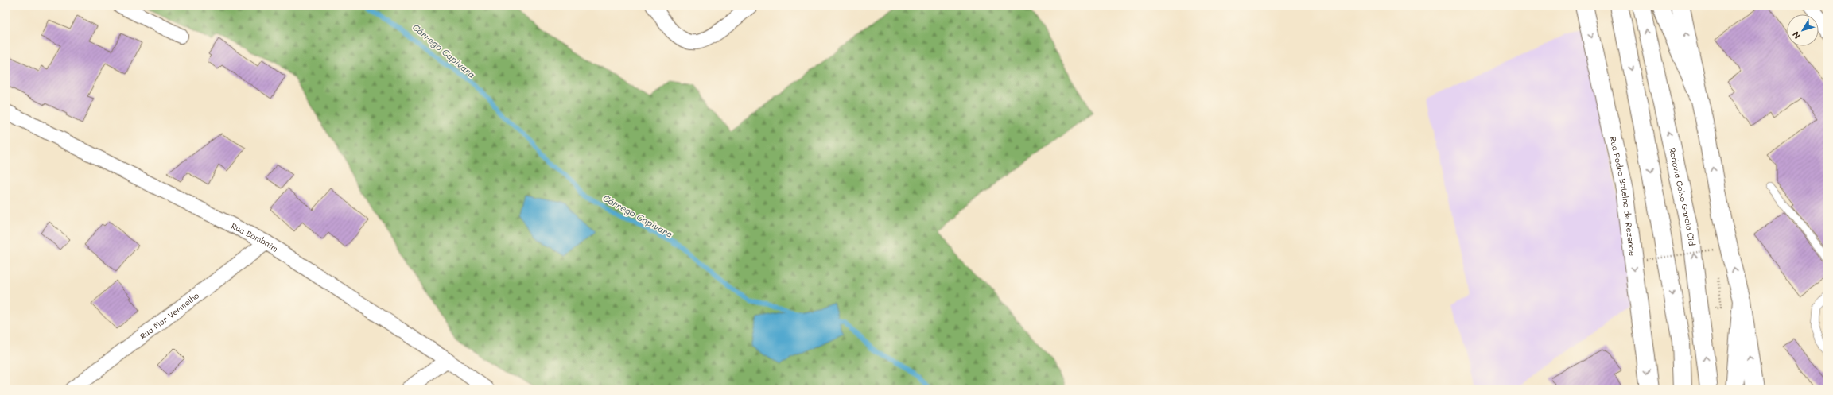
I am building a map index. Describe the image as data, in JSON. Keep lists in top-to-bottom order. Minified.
{"streets":{"main road":["Rua Pedro Botelho de Rezende","Rodovia Celso Garcia Cid"],"street":["Rua Bombaim","Rua Mar Vermelho"]},"crossings":[["Rua Bombaim","Rua Mar Vermelho"]],"water":["Córrego Capivara"],"north":"bottom left"}
